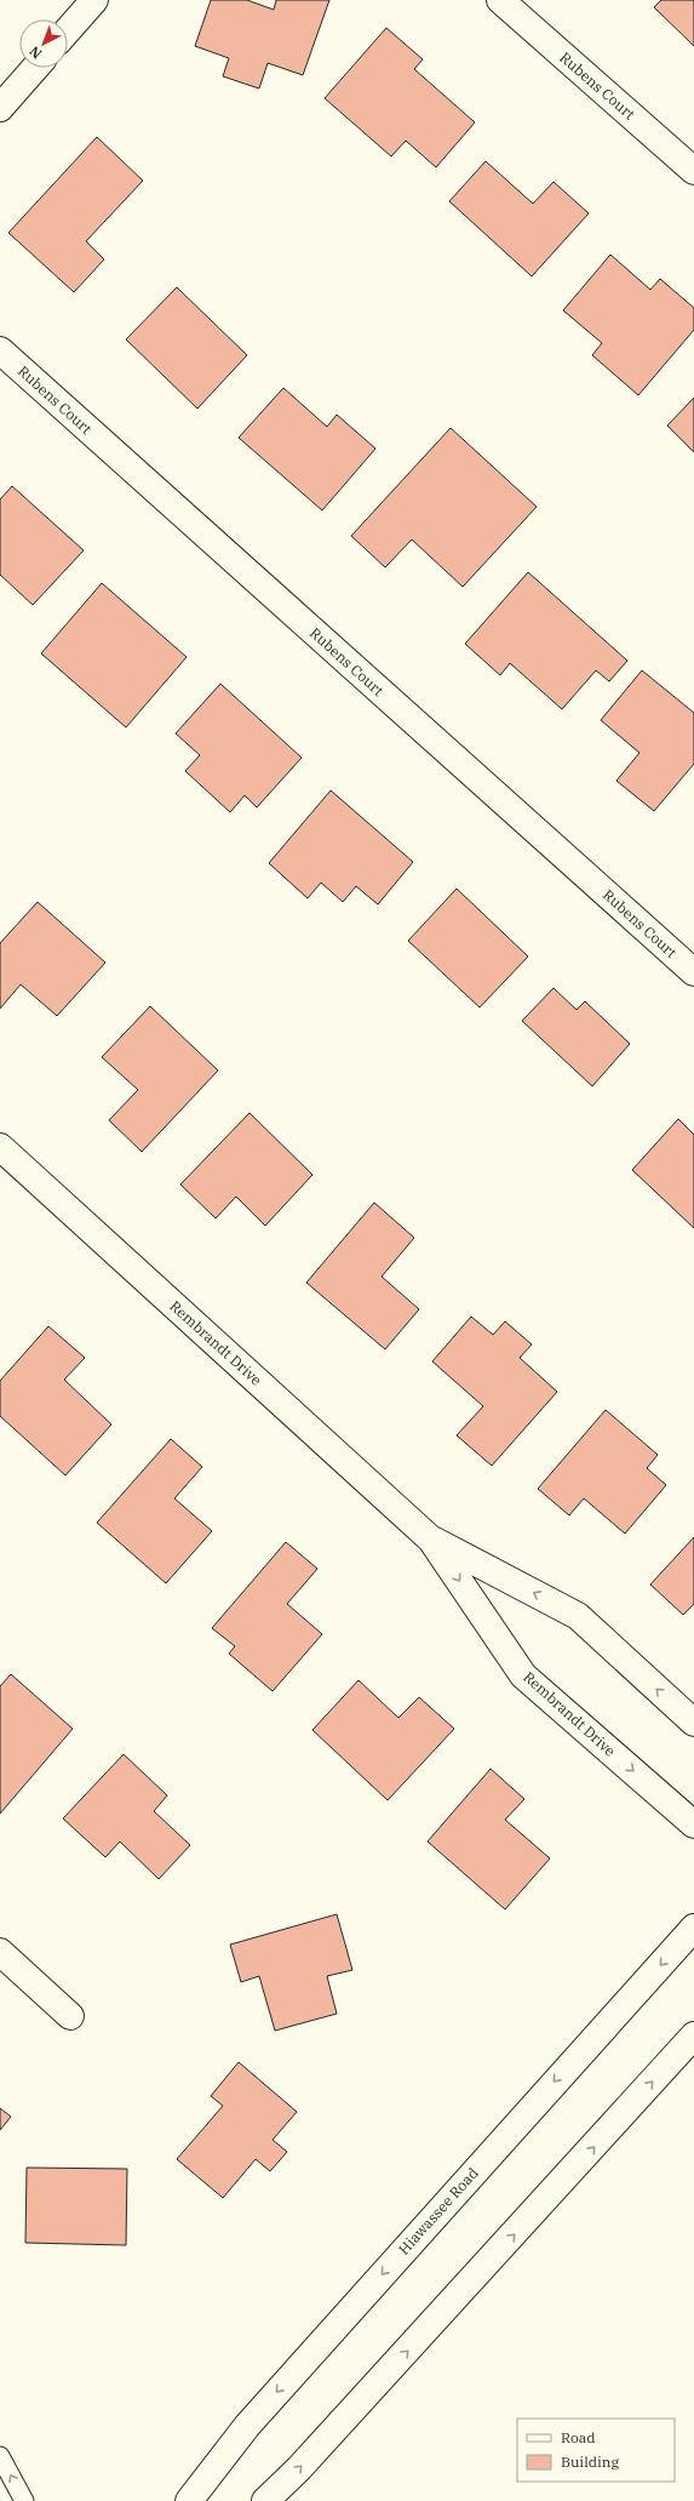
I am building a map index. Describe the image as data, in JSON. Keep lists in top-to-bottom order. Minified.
{"streets":{"street":["Rubens Court","Rembrandt Drive","Hiawassee Road"]},"legend":["Road","Building"],"north":"bottom left"}
